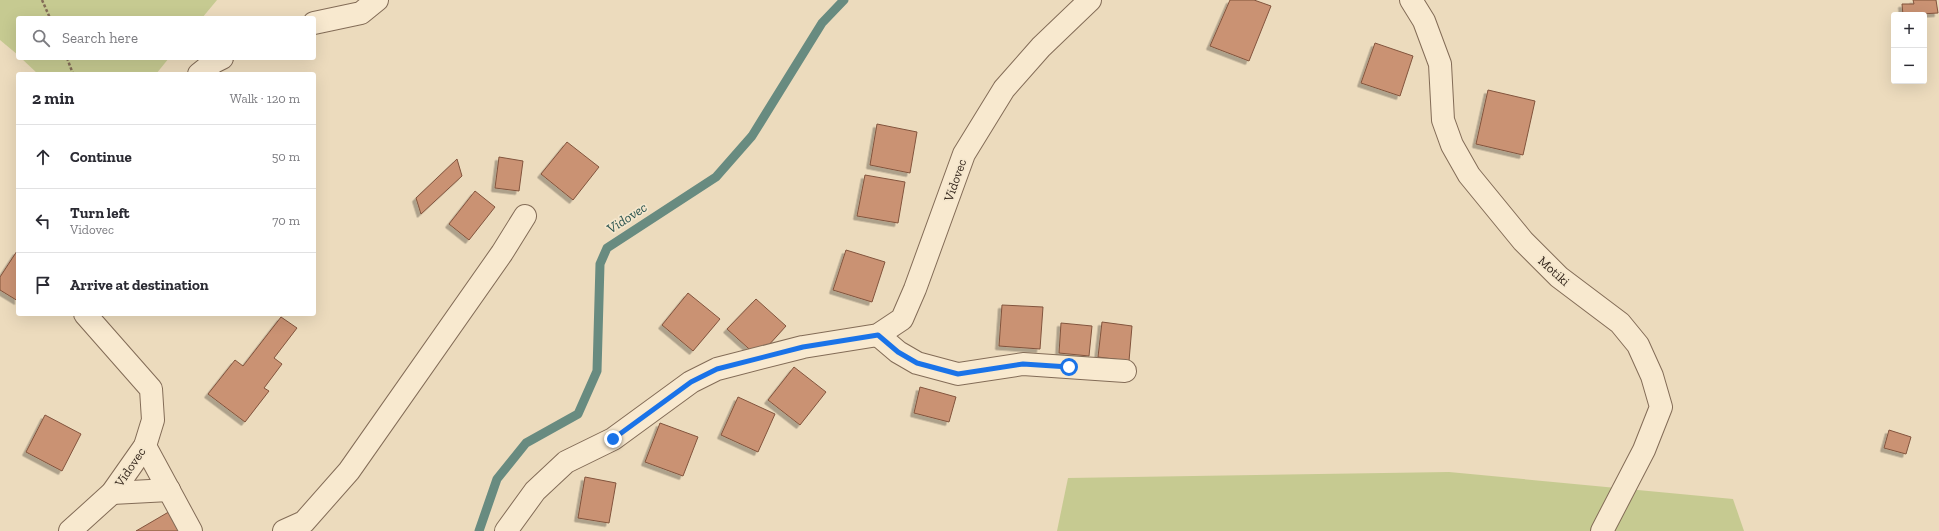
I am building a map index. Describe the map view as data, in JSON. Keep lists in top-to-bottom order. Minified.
{"streets":{"street":["Vidovec","Motiki"]},"water":["Vidovec"],"page":{"map_buttons":["+","−"],"search":"Search here","heading":["2 min","Walk · 120 m"],"list":[["Continue","50 m"],["Turn left","Vidovec","70 m"],"Arrive at destination"]}}
